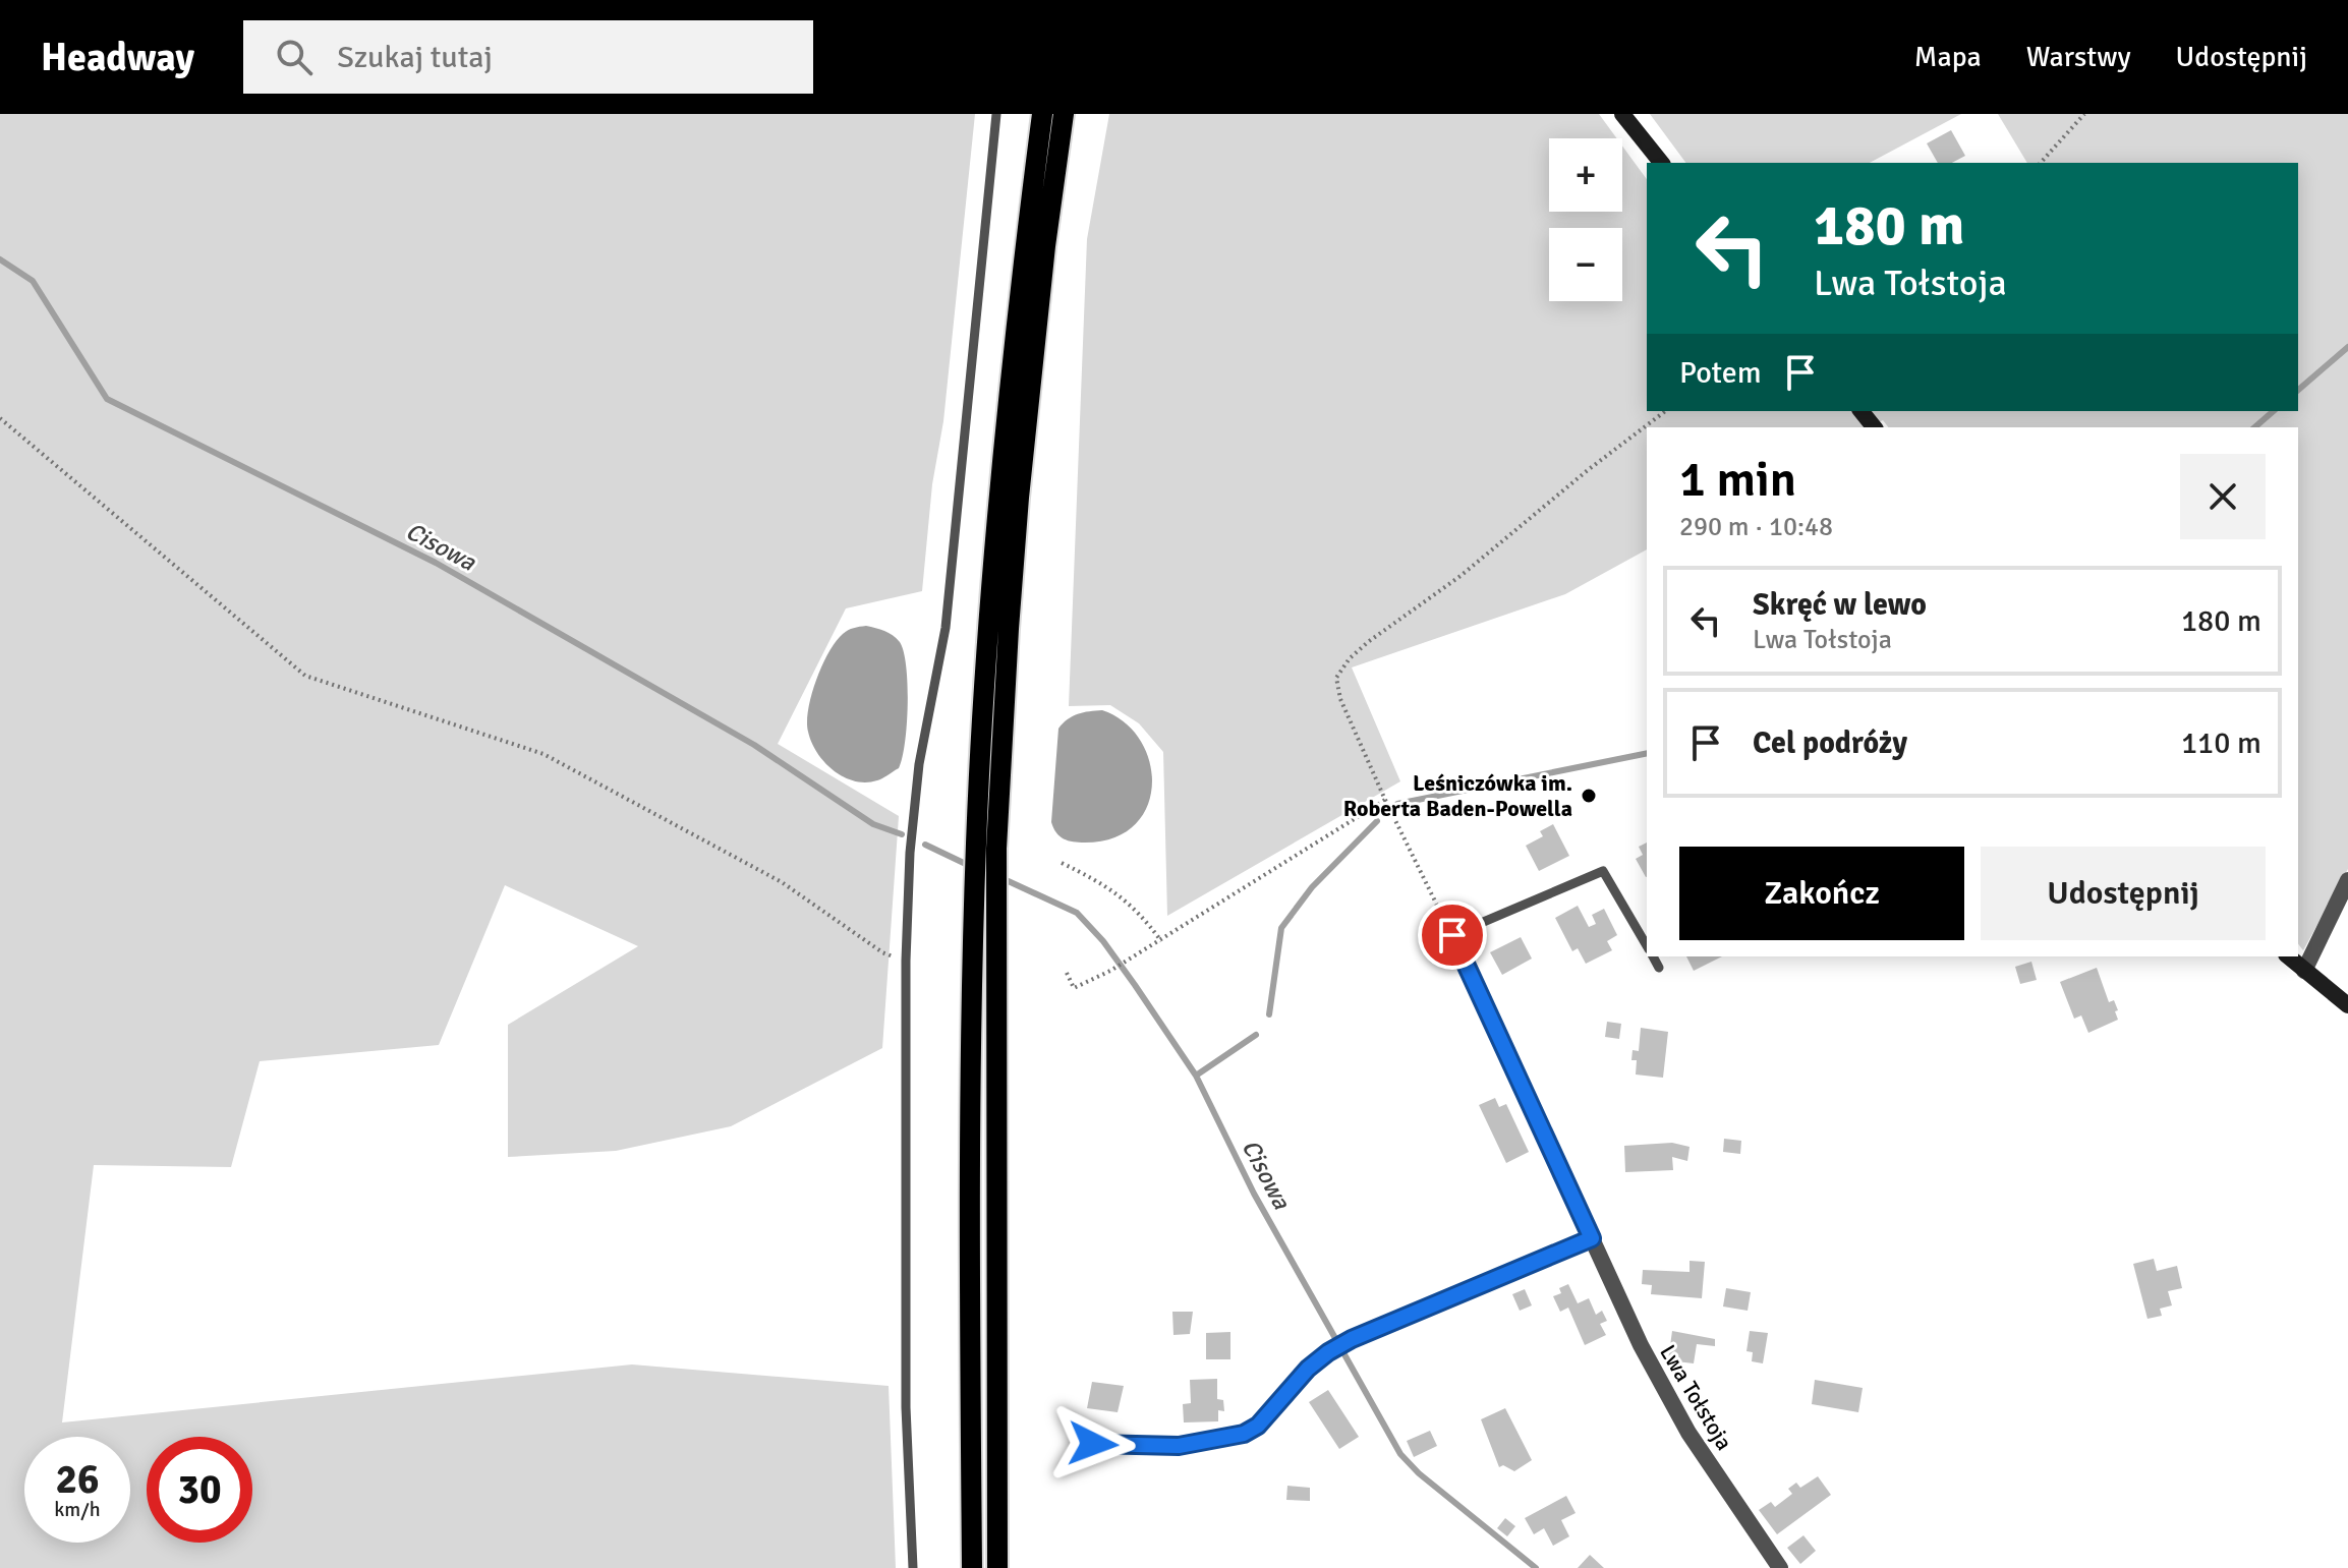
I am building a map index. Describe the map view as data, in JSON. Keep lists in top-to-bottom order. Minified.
{"streets":{"street":["Lwa Tołstoja"]},"water":["Cisowa"],"places":["Leśniczówka im. Roberta Baden-Powella"],"page":{"header":"Headway","search":"Szukaj tutaj","nav":["Mapa","Warstwy","Udostępnij"],"map_buttons":["+","−"],"turn":["180 m","Lwa Tołstoja"],"then":"Potem","heading":["1 min","290 m · 10:48"],"list":[{"name":"Skręć w lewo","note":"Lwa Tołstoja","value":"180 m"},{"name":"Cel podróży","value":"110 m"}],"buttons":["Zakończ","Udostępnij"],"speed":"26 km/h","limit":"30"}}
